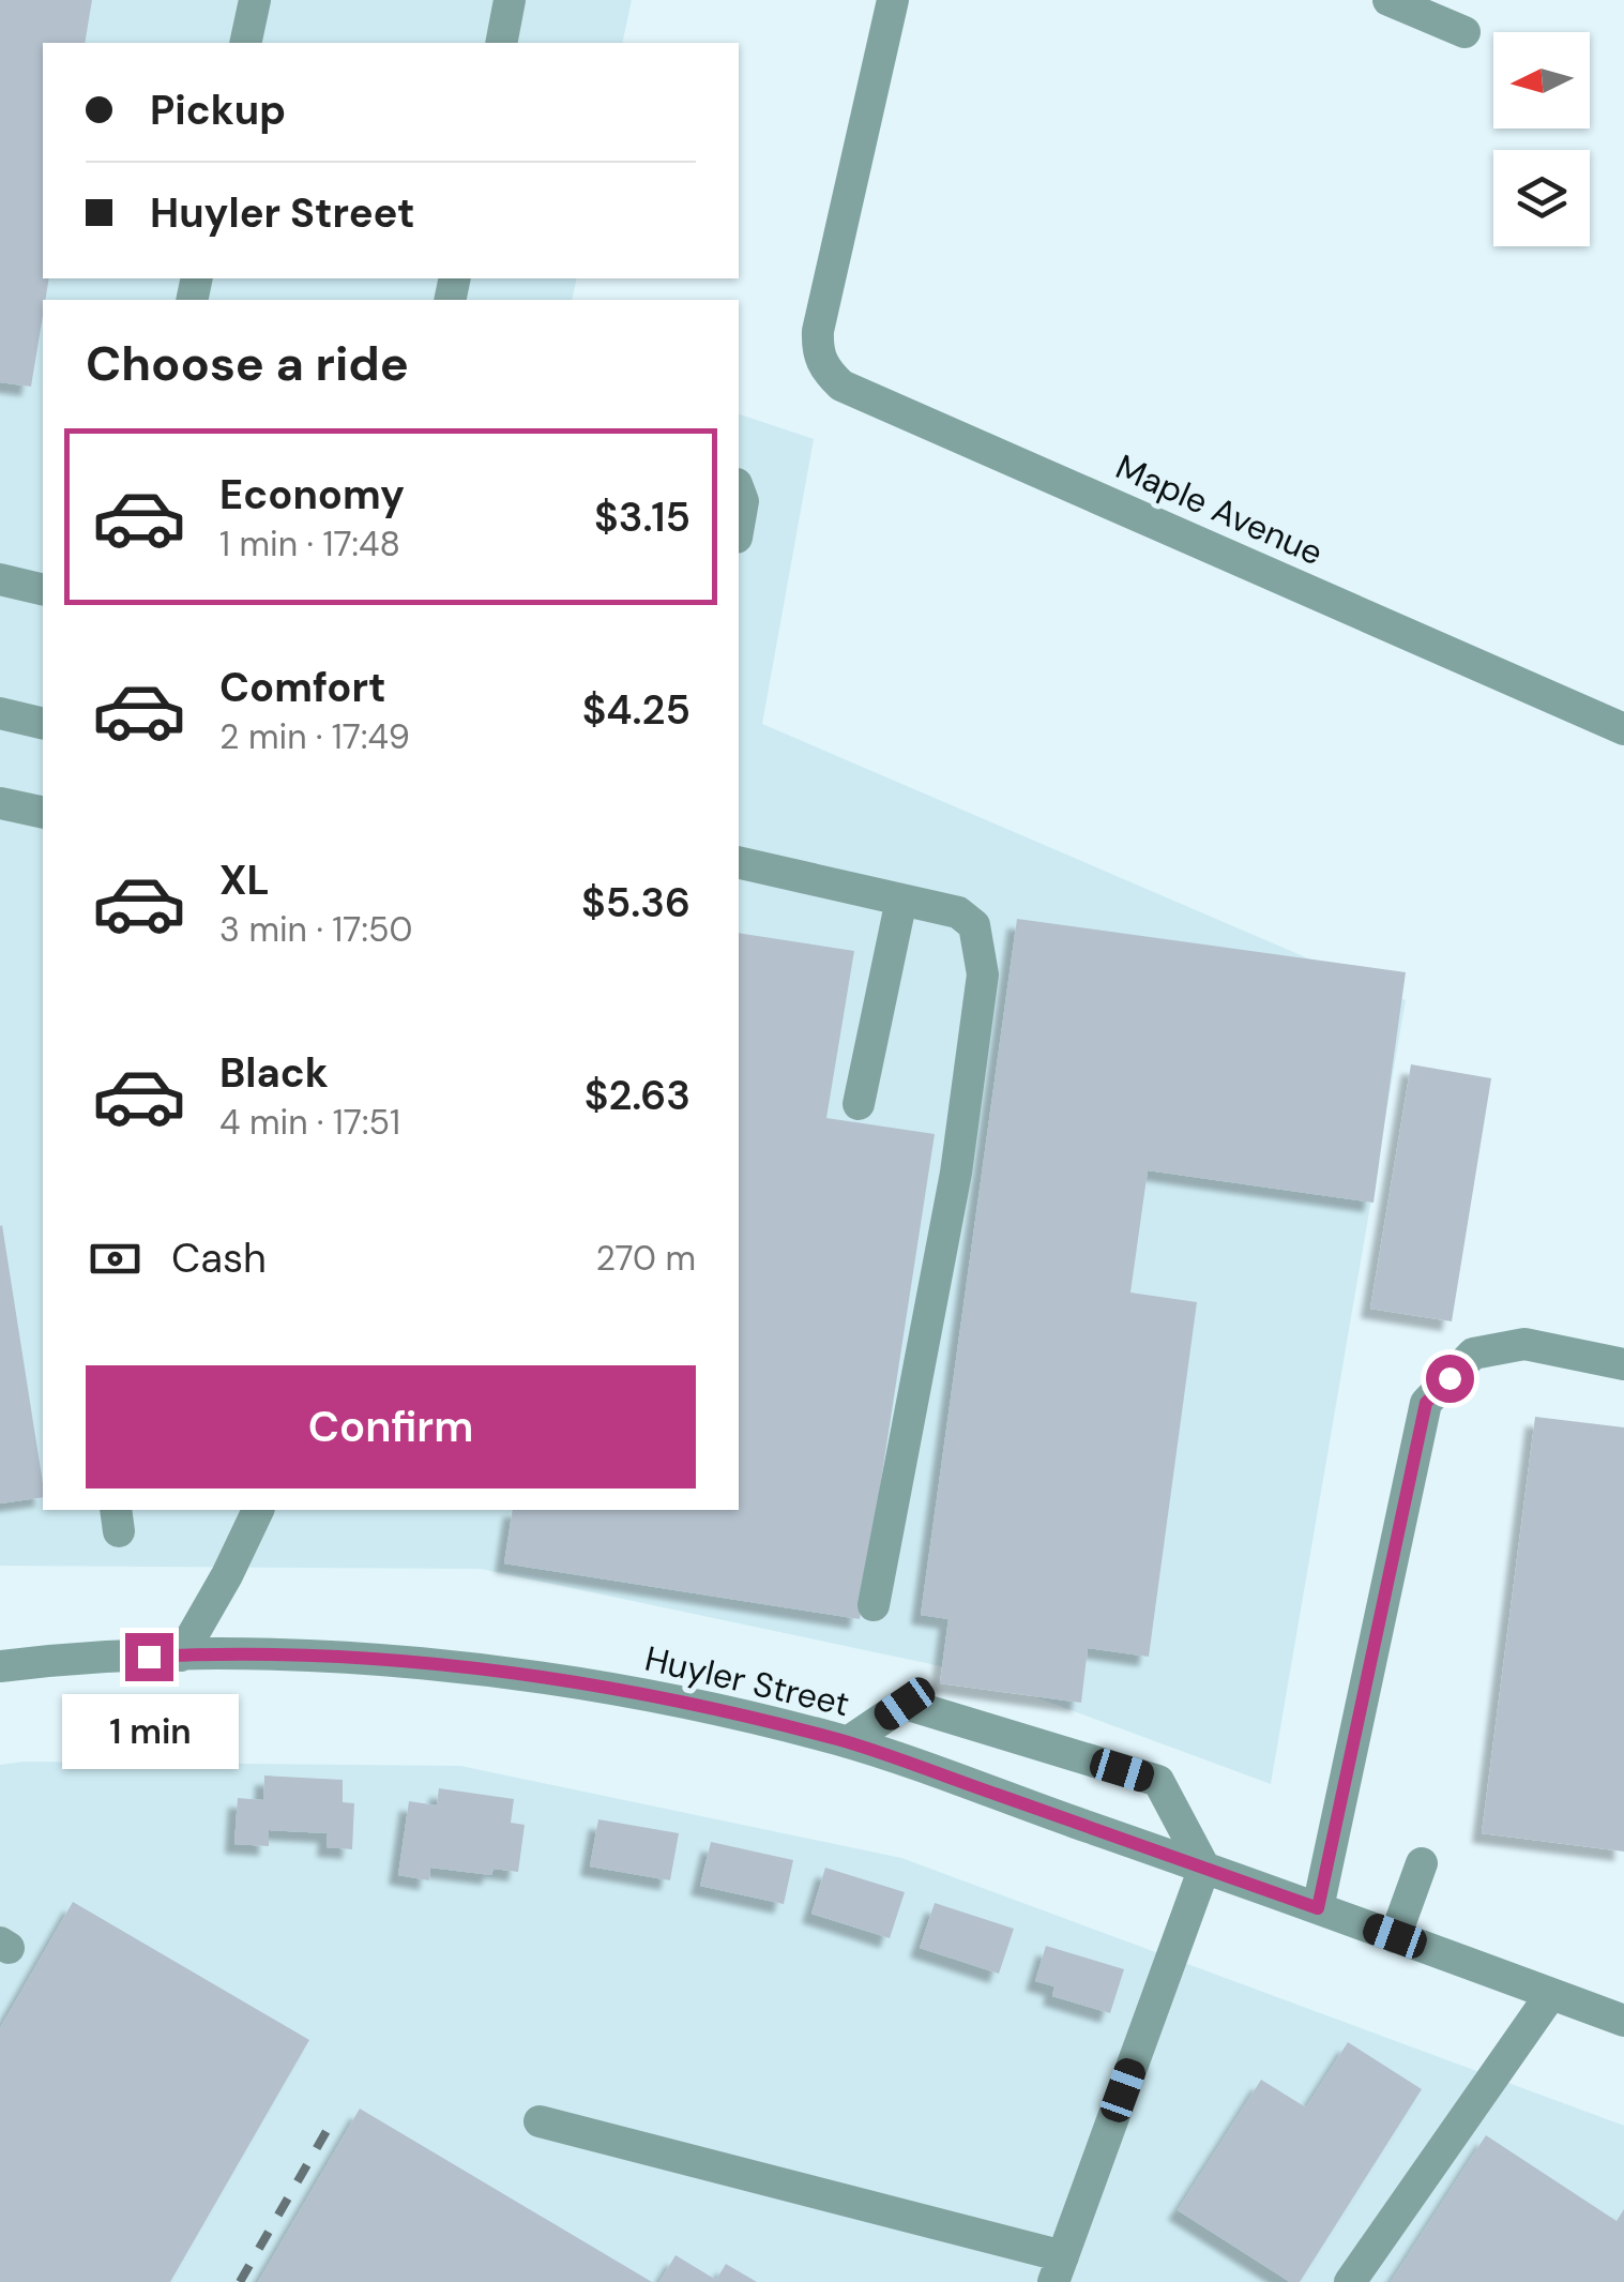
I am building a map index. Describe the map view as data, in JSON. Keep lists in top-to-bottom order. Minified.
{"streets":{"street":["Maple Avenue","Huyler Street"]},"north":"left","page":{"banner":["Pickup","Huyler Street"],"heading":"Choose a ride","list":[{"name":"Economy","note":"1 min · 17:48","value":"$3.15"},{"name":"Comfort","note":"2 min · 17:49","value":"$4.25"},{"name":"XL","note":"3 min · 17:50","value":"$5.36"},{"name":"Black","note":"4 min · 17:51","value":"$2.63"}],"pay":["Cash","270 m"],"buttons":"Confirm","bubble":"1 min"}}
